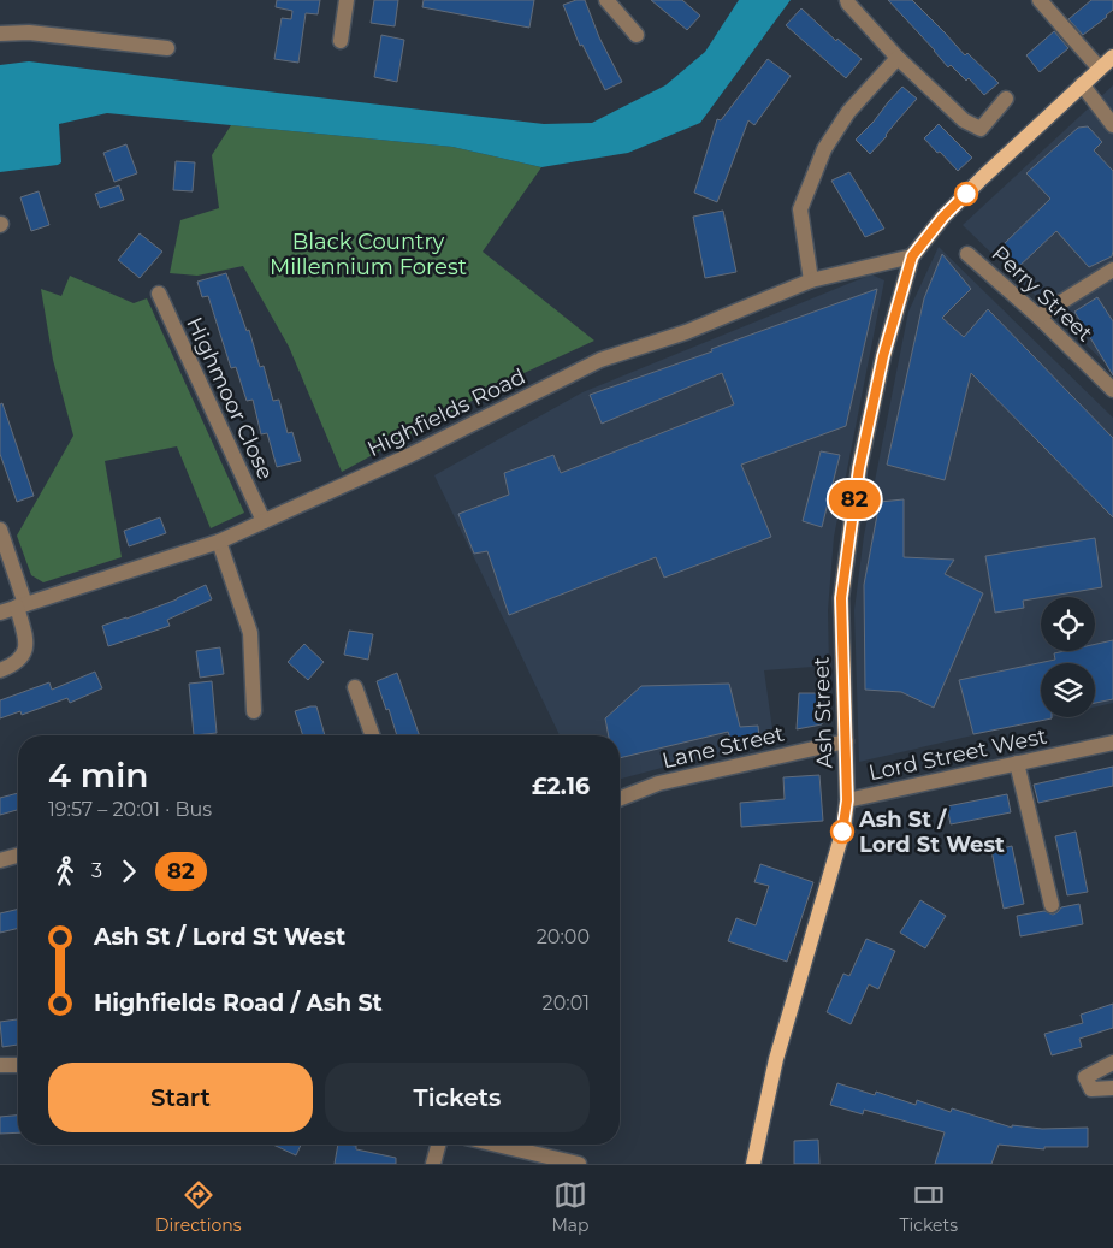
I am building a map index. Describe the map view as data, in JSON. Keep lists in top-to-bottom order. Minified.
{"streets":{"main road":["Ash Street"],"street":["Perry Street","Highmoor Close","Highfields Road","Lane Street","Lord Street West"]},"crossings":[["Highmoor Close","Highfields Road"],["Highfields Road","Ash Street"],["Ash Street","Lane Street"],["Ash Street","Lord Street West"]],"parks":["Black Country Millennium Forest"],"places":["Ash St / Lord St West"],"lines":["bus line 82"],"page":{"on_map":"82","heading":["4 min","19:57 – 20:01 · Bus","£2.16"],"legs":["3","82"],"list":[{"name":"Ash St / Lord St West","value":"20:00"},{"name":"Highfields Road / Ash St","value":"20:01"}],"buttons":["Start","Tickets"],"tabs":["Directions","Map","Tickets"]}}
